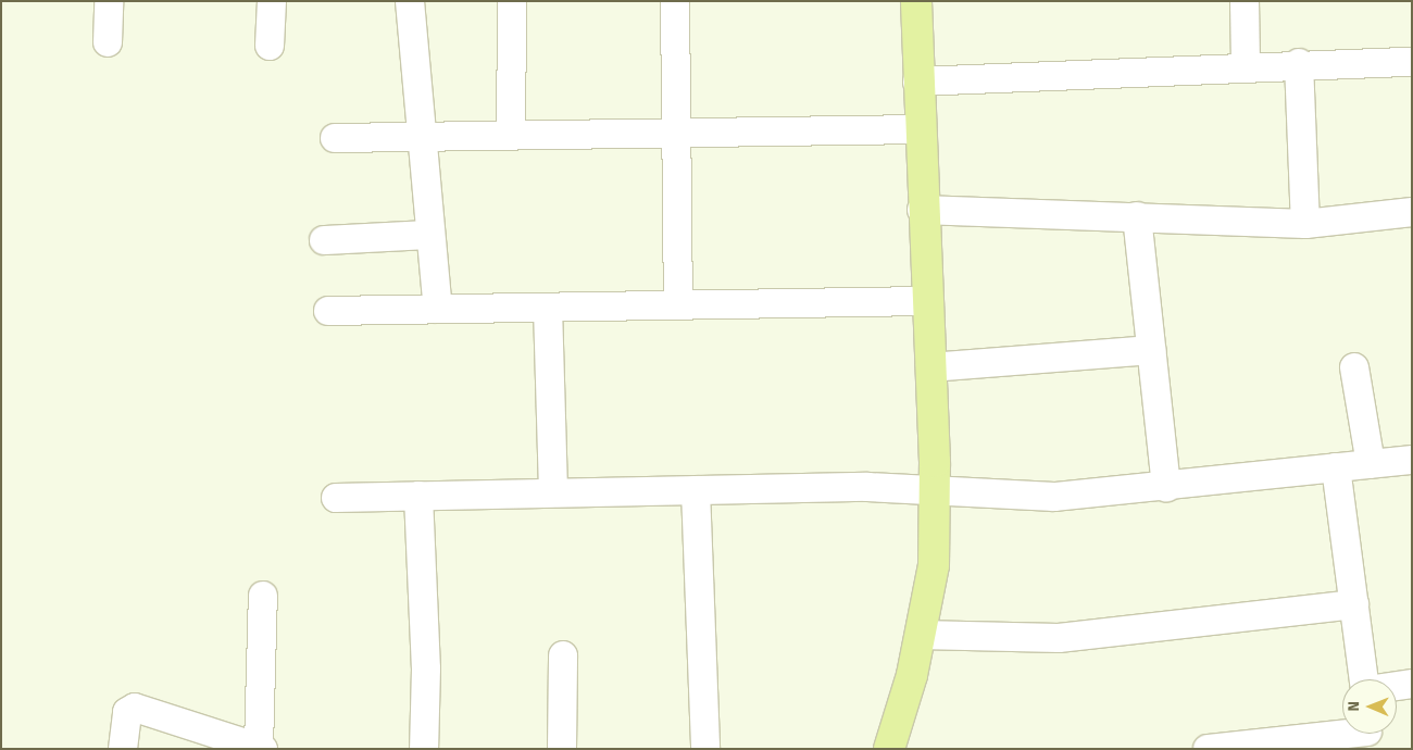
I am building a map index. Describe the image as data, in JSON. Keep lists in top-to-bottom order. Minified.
{"north":"left"}
